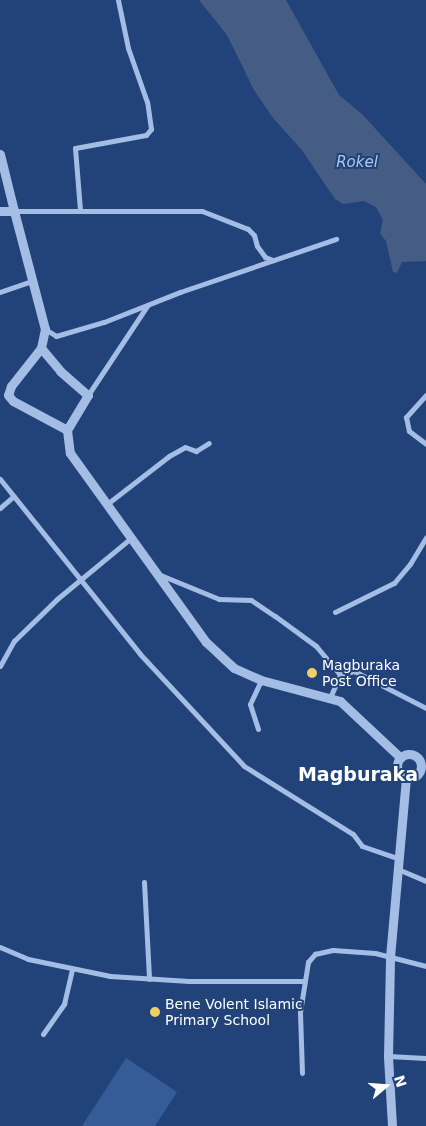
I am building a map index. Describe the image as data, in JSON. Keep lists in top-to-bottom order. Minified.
{"districts":["Magburaka"],"water":["Rokel"],"places":["Magburaka Post Office","Bene Volent Islamic Primary School"],"north":"right"}
